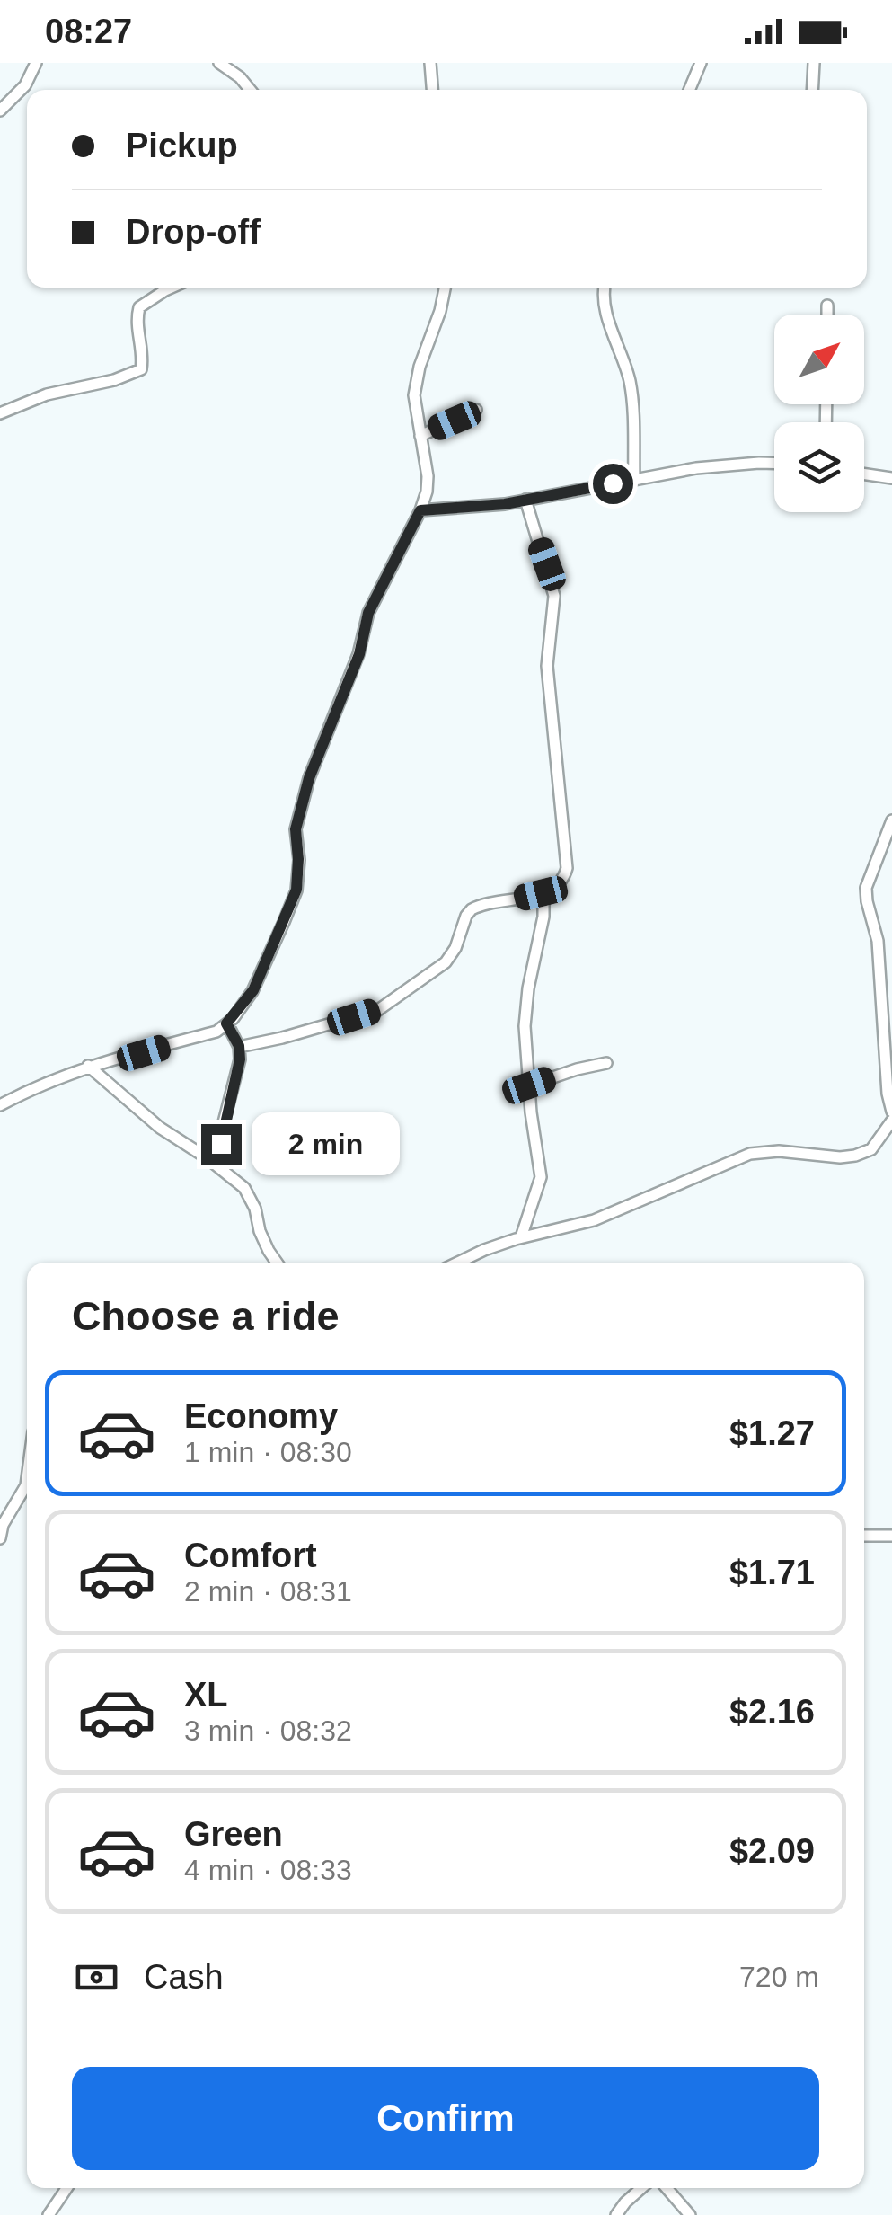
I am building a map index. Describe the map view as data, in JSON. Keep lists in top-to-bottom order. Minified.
{"north":"top right","page":{"status":"08:27","banner":["Pickup","Drop-off"],"bubble":"2 min","heading":"Choose a ride","list":[{"name":"Economy","note":"1 min · 08:30","value":"$1.27"},{"name":"Comfort","note":"2 min · 08:31","value":"$1.71"},{"name":"XL","note":"3 min · 08:32","value":"$2.16"},{"name":"Green","note":"4 min · 08:33","value":"$2.09"}],"pay":["Cash","720 m"],"buttons":"Confirm"}}
